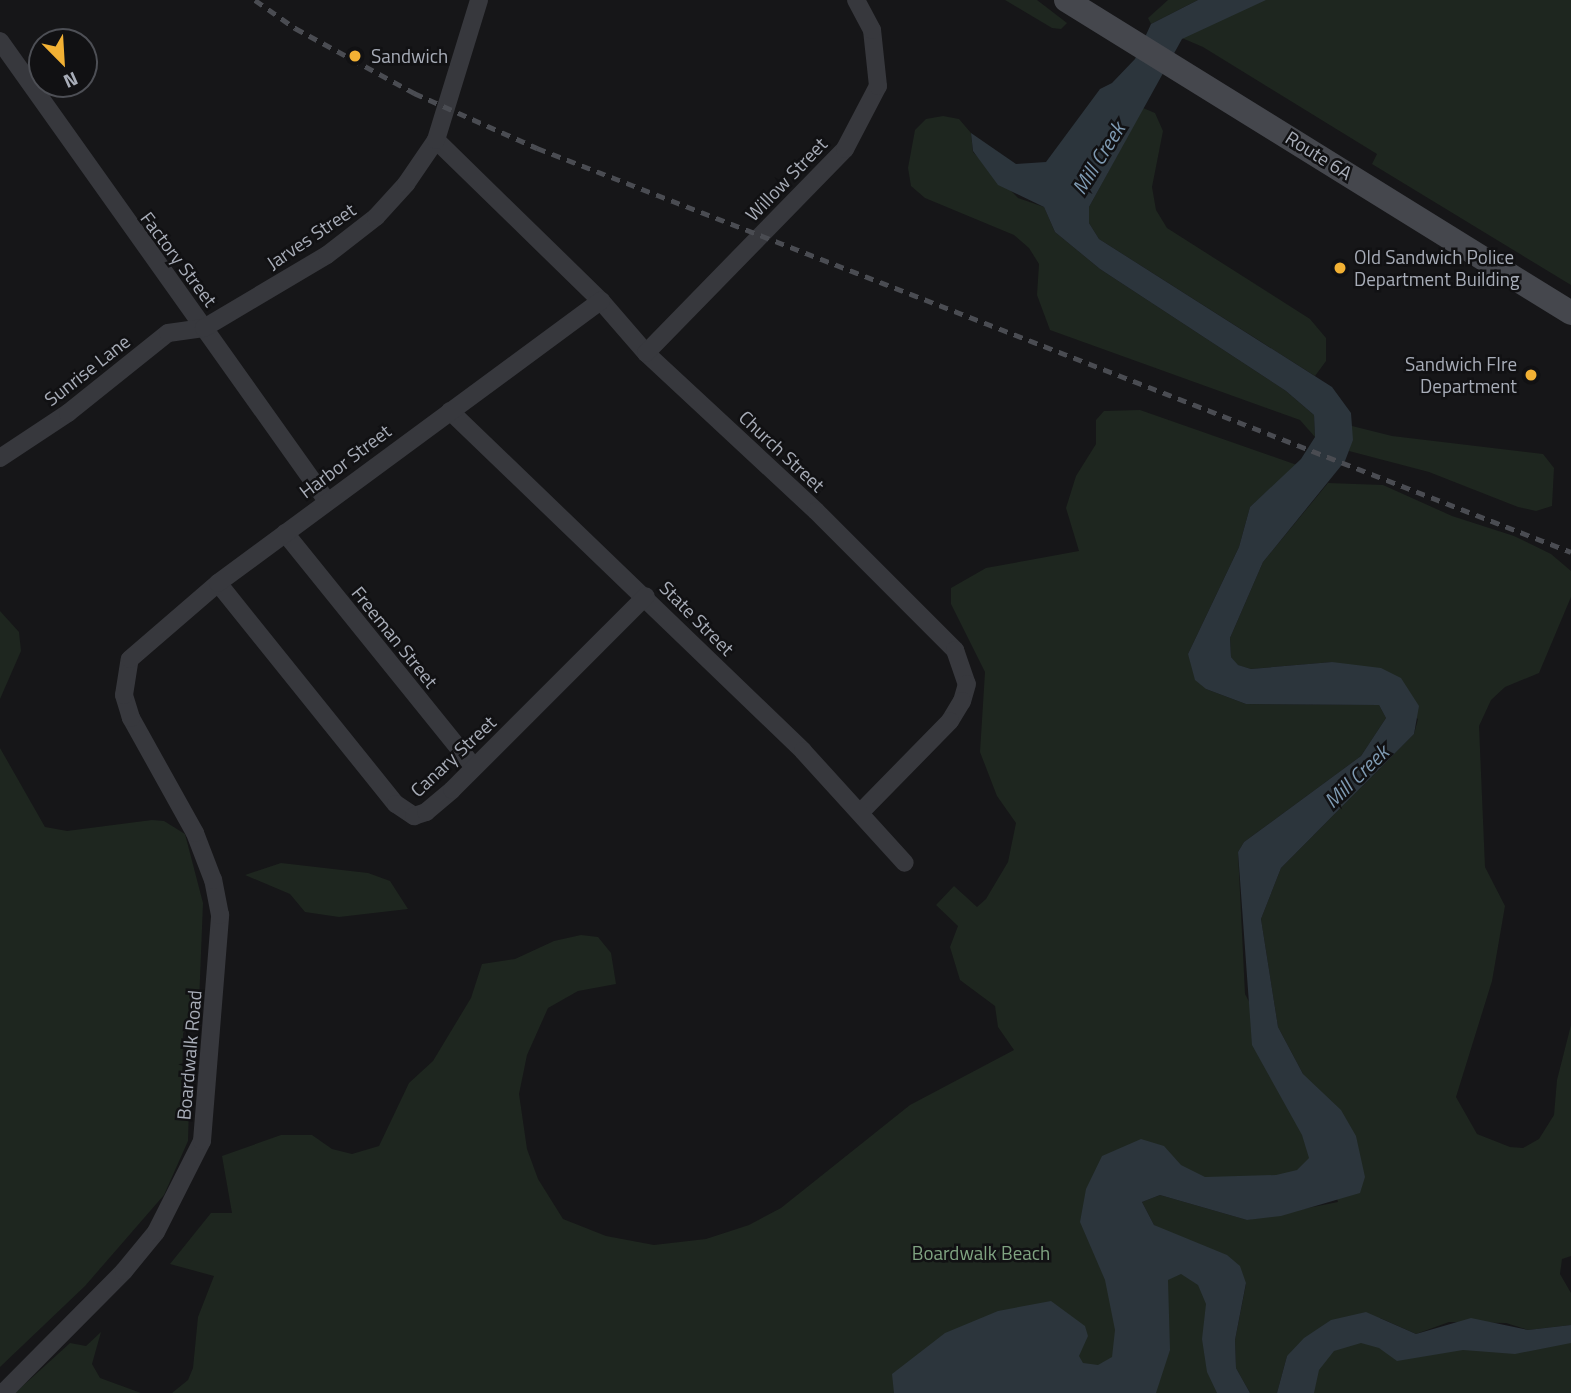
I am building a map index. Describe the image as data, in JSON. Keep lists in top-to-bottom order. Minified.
{"streets":{"main road":["Route 6A"],"street":["Willow Street","Jarves Street","Factory Street","Sunrise Lane","Church Street","Harbor Street","State Street","Freeman Street","Canary Street","Boardwalk Road"]},"crossings":[["Willow Street","Church Street"],["Jarves Street","Factory Street"],["Jarves Street","Sunrise Lane"],["Jarves Street","Church Street"],["Factory Street","Sunrise Lane"],["Factory Street","Harbor Street"],["Church Street","Harbor Street"],["Church Street","State Street"],["Harbor Street","State Street"],["Harbor Street","Freeman Street"],["Harbor Street","Canary Street"],["Harbor Street","Boardwalk Road"],["State Street","Canary Street"],["Freeman Street","Canary Street"]],"water":["Mill Creek"],"parks":["Boardwalk Beach"],"places":["Sandwich","Old Sandwich Police Department Building","Sandwich FIre Department"],"north":"bottom right"}
